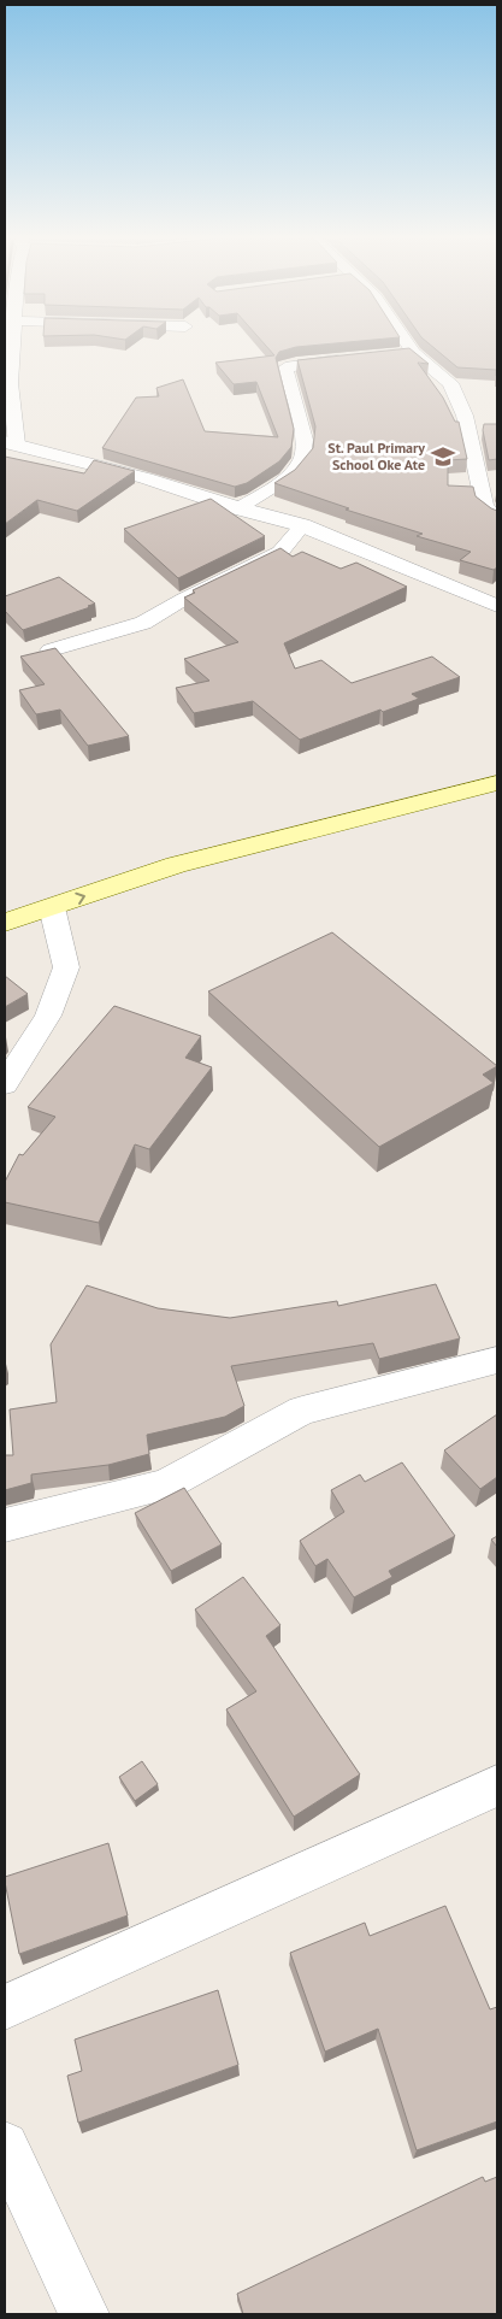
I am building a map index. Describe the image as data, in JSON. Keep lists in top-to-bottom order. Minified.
{"places":{"school or university":["St. Paul Primary School Oke Ate"]}}
